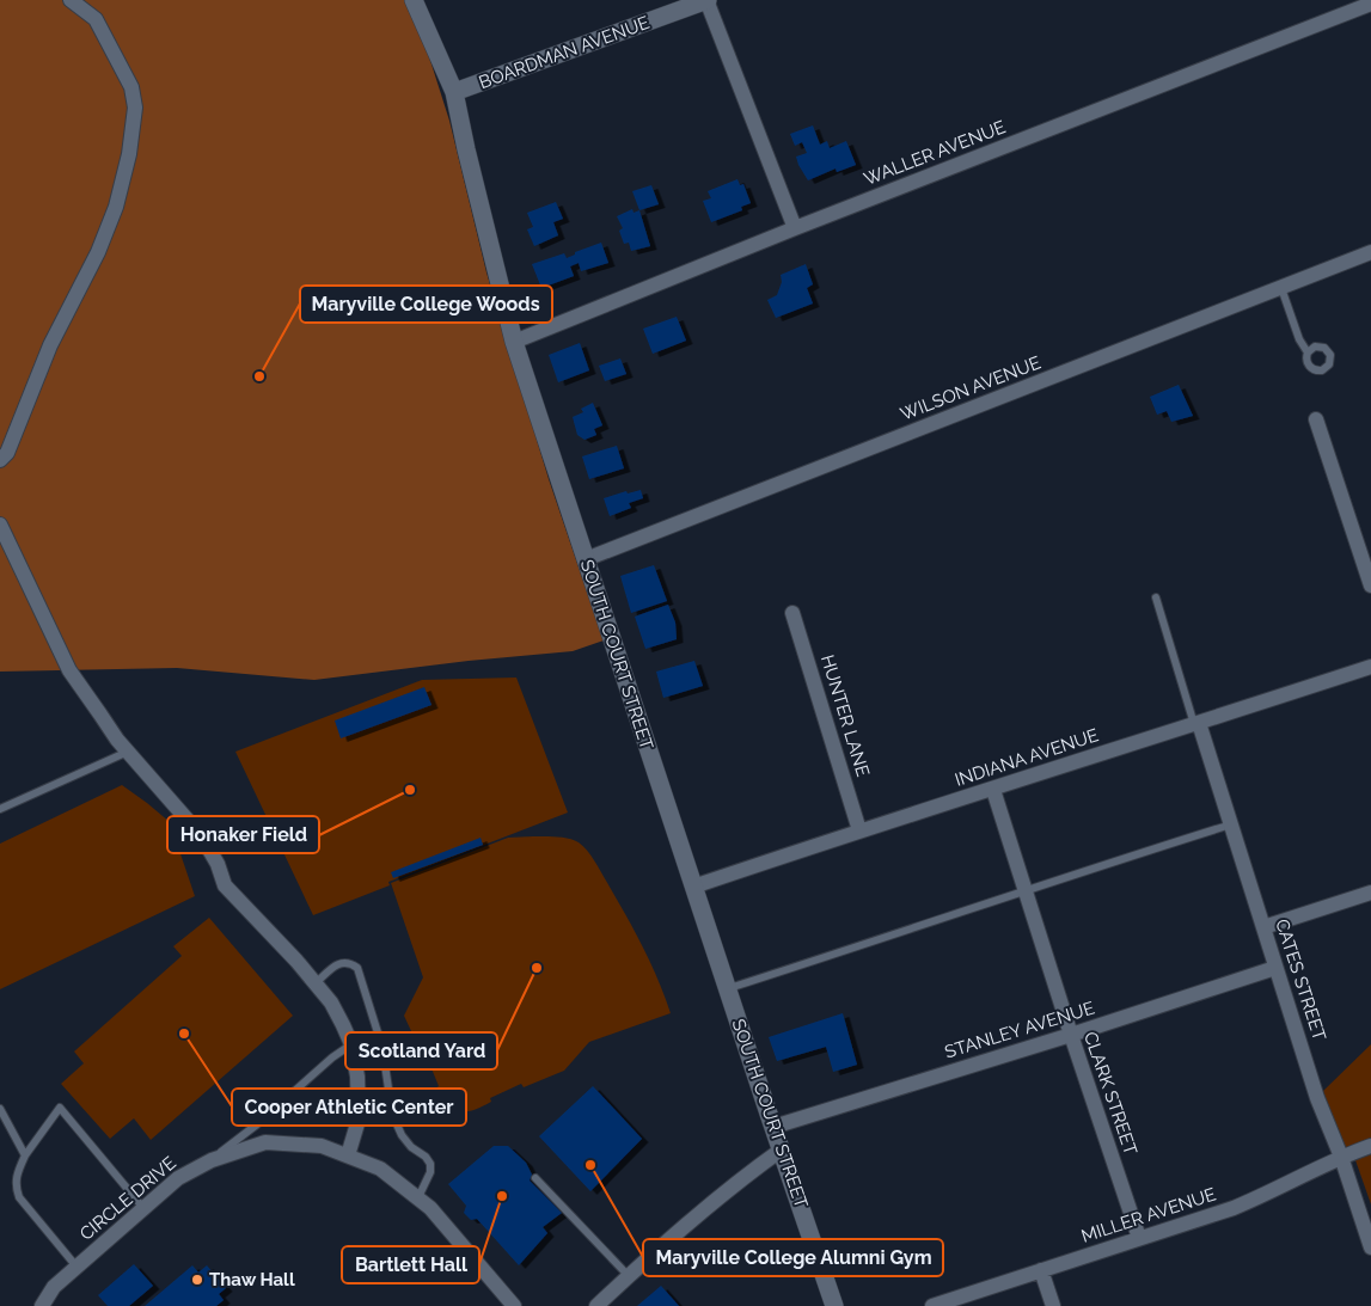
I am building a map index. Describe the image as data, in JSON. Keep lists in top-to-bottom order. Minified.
{"streets":{"street":["BOARDMAN AVENUE","WALLER AVENUE","WILSON AVENUE","SOUTH COURT STREET","HUNTER LANE","INDIANA AVENUE","CATES STREET","STANLEY AVENUE","CLARK STREET","CIRCLE DRIVE","MILLER AVENUE"]},"crossings":[["BOARDMAN AVENUE","SOUTH COURT STREET"],["WALLER AVENUE","SOUTH COURT STREET"],["WILSON AVENUE","SOUTH COURT STREET"],["SOUTH COURT STREET","INDIANA AVENUE"],["SOUTH COURT STREET","STANLEY AVENUE"],["HUNTER LANE","INDIANA AVENUE"],["INDIANA AVENUE","CATES STREET"],["INDIANA AVENUE","CLARK STREET"],["CATES STREET","STANLEY AVENUE"],["CATES STREET","MILLER AVENUE"],["STANLEY AVENUE","CLARK STREET"],["CLARK STREET","MILLER AVENUE"]],"places":["Maryville College Woods","Honaker Field","Scotland Yard","Cooper Athletic Center","Maryville College Alumni Gym","Bartlett Hall","Thaw Hall"]}
